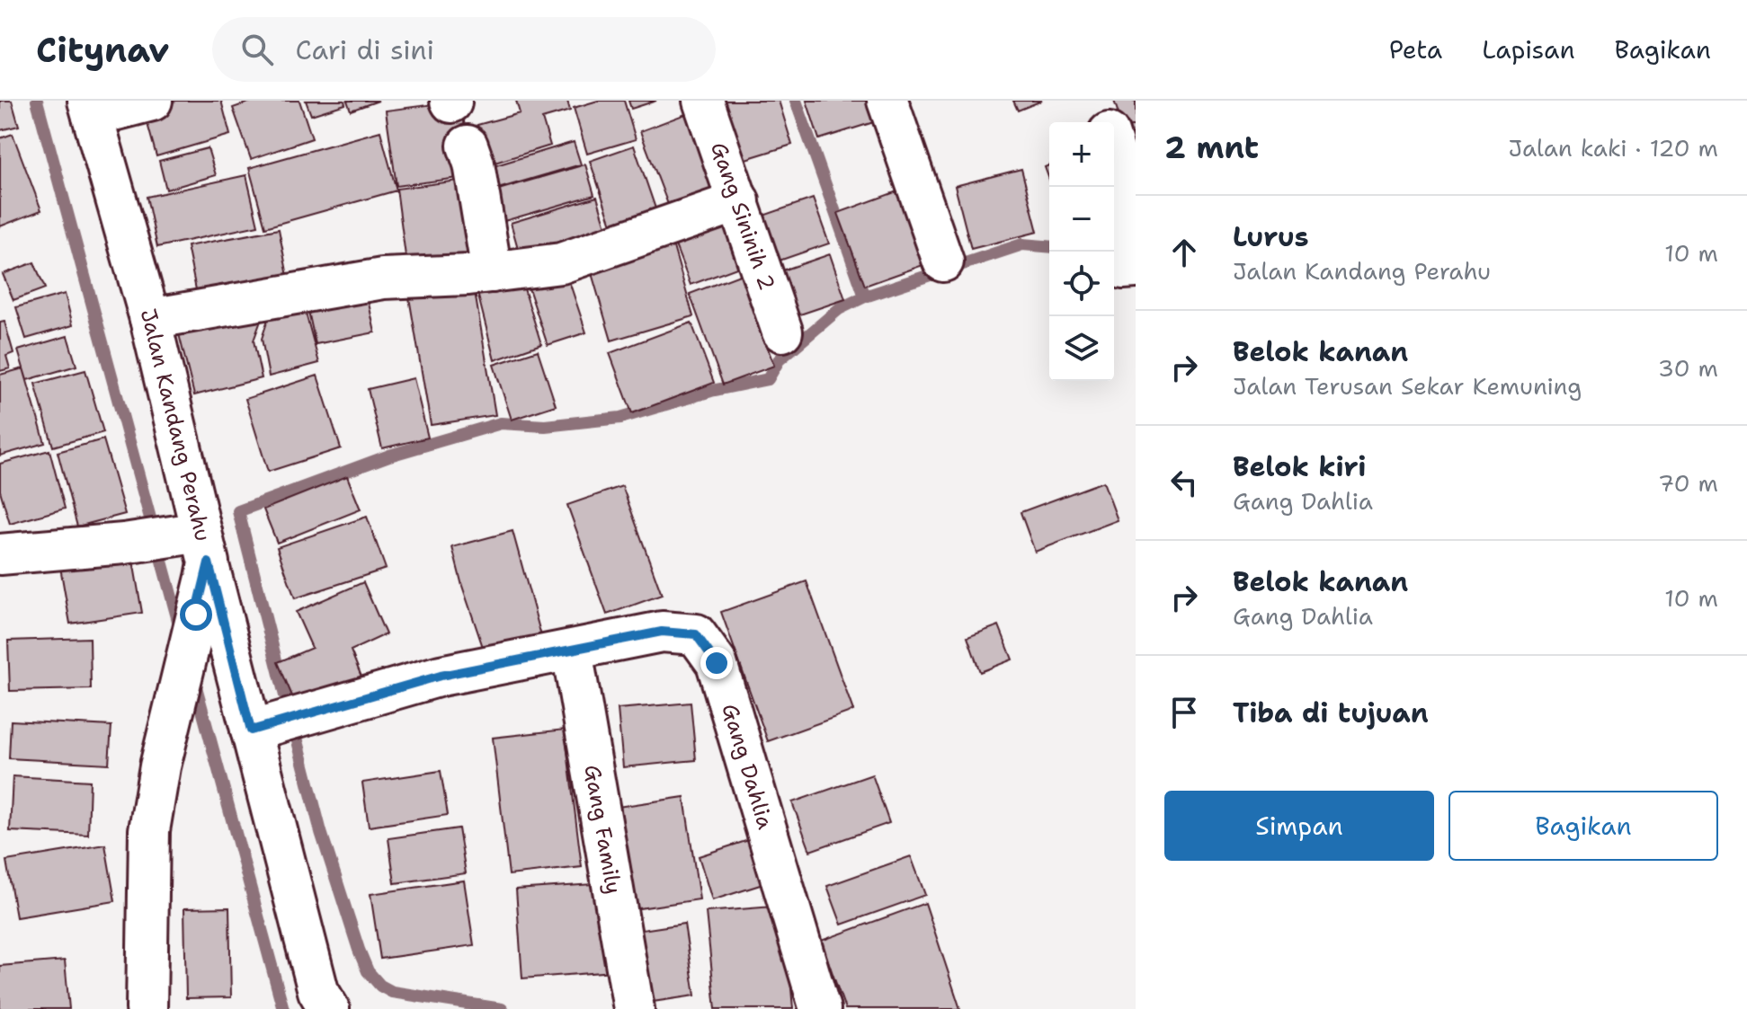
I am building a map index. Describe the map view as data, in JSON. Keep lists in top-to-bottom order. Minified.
{"streets":{"street":["Gang Sininih 2","Jalan Kandang Perahu","Gang Dahlia","Gang Family"]},"crossings":[["Gang Dahlia","Gang Family"]],"page":{"header":"Citynav","search":"Cari di sini","nav":["Peta","Lapisan","Bagikan"],"heading":["2 mnt","Jalan kaki · 120 m"],"map_buttons":["+","−"],"list":[["Lurus","Jalan Kandang Perahu","10 m"],["Belok kanan","Jalan Terusan Sekar Kemuning","30 m"],["Belok kiri","Gang Dahlia","70 m"],["Belok kanan","Gang Dahlia","10 m"],"Tiba di tujuan"],"buttons":["Simpan","Bagikan"]}}
